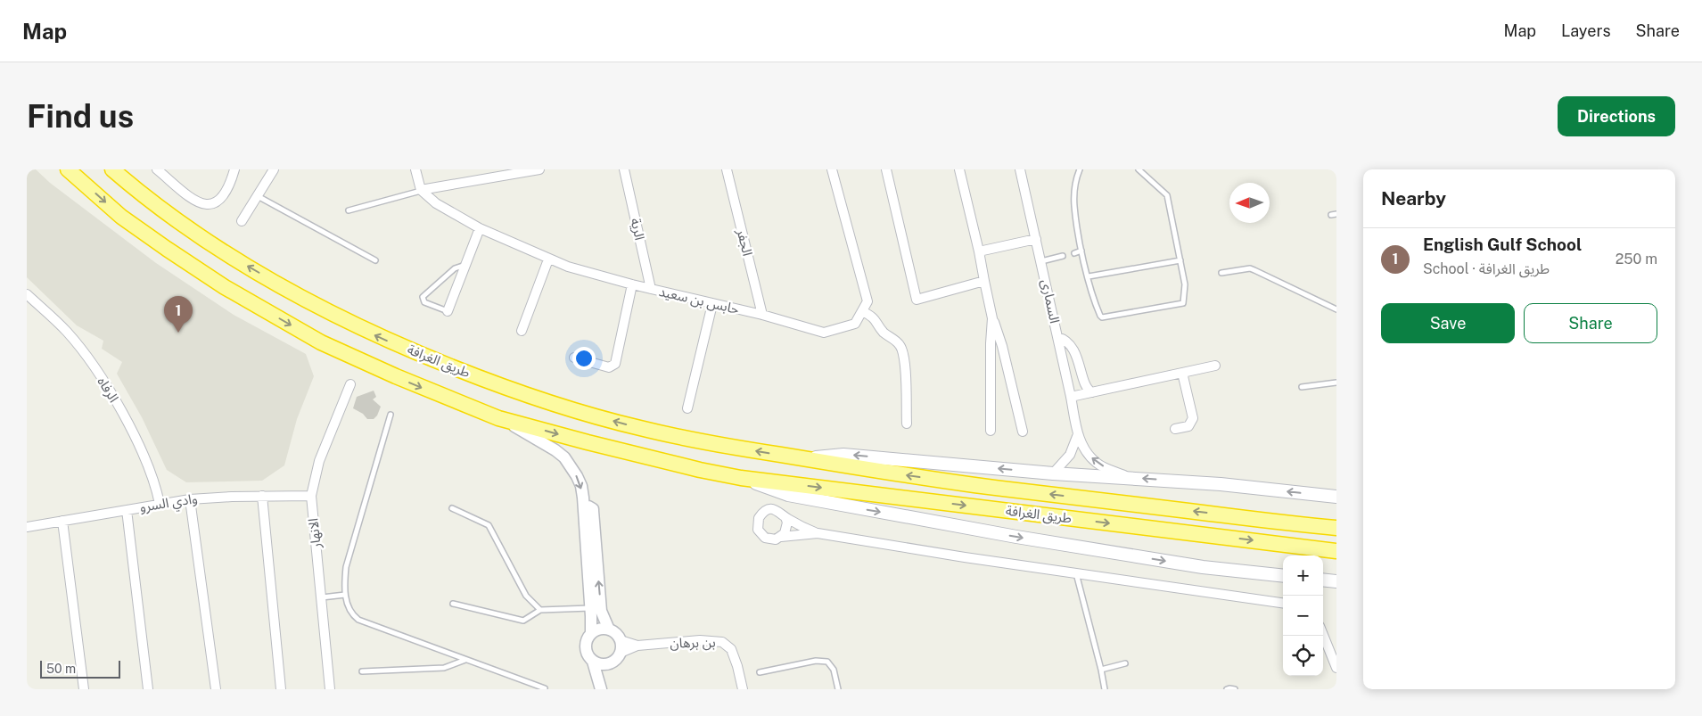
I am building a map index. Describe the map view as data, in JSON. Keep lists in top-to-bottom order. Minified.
{"streets":{"highway":["طريق الغرافة"],"street":["الرية","الجفر","حابس بن سعيد","السمارى","الرفاه","وادي السرو","الانهار","بن برهان"]},"crossings":[["الرية","حابس بن سعيد"],["الجفر","حابس بن سعيد"],["السمارى","طريق الغرافة"],["الرفاه","وادي السرو"],["وادي السرو","الانهار"]],"scale_bar":"50 m","north":"left","page":{"header":"Map","nav":["Map","Layers","Share"],"buttons":["Directions",["Save","Share"]],"title":"Find us","heading":"Nearby","list":[{"mark":"1","name":"English Gulf School","note":"School · طريق الغرافة","value":"250 m"}],"pins":"1","map_buttons":["+","−"],"scale":"50 m"}}
